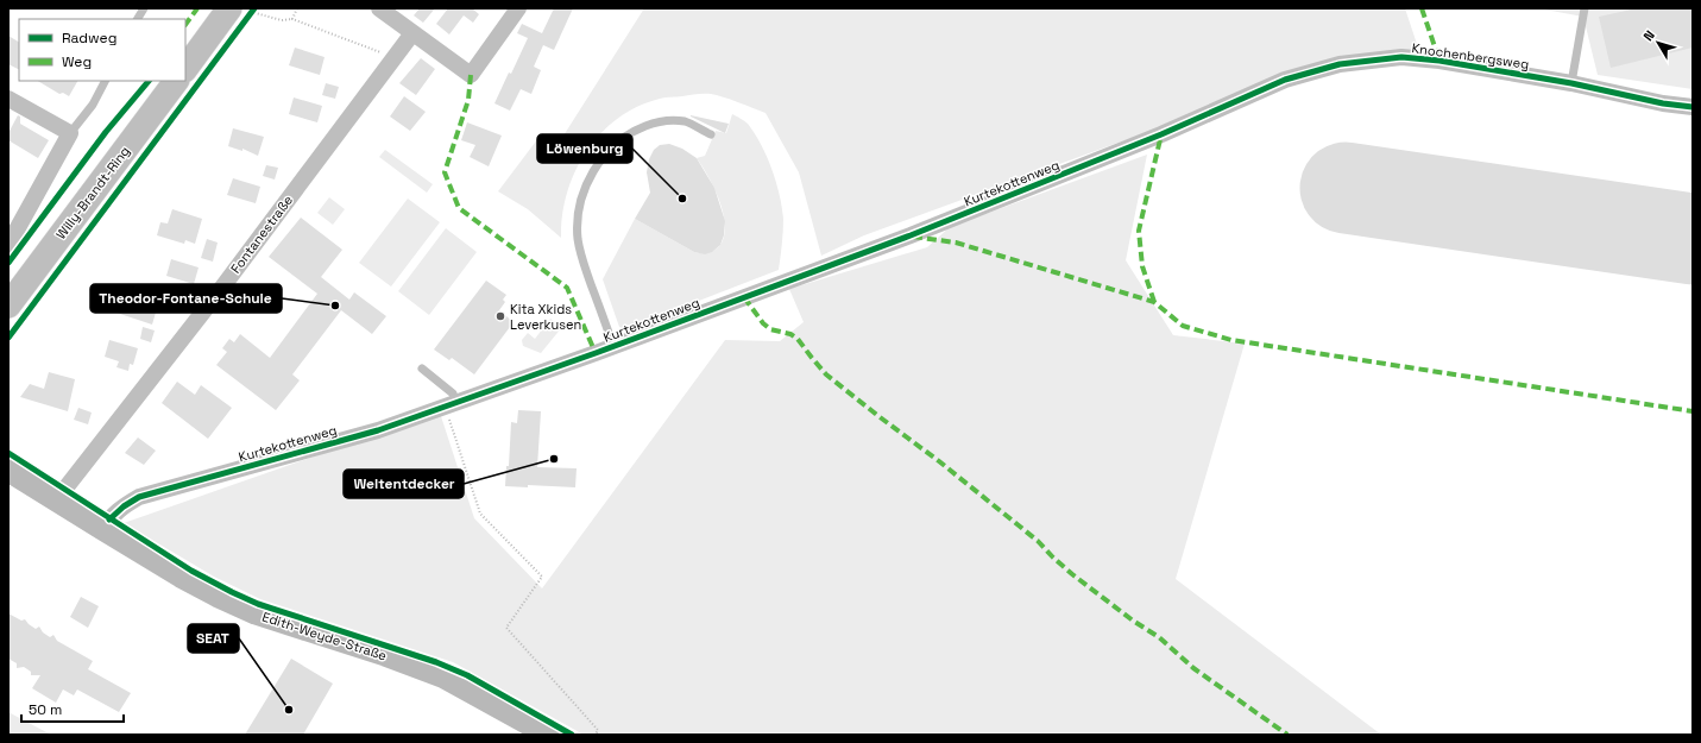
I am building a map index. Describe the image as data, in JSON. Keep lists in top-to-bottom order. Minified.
{"streets":{"main road":["Willy-Brandt-Ring"],"street":["Knochenbergsweg","Kurtekottenweg","Fontanestraße","Edith-Weyde-Straße"]},"crossings":[["Knochenbergsweg","Kurtekottenweg"],["Kurtekottenweg","Edith-Weyde-Straße"],["Fontanestraße","Edith-Weyde-Straße"]],"places":["Löwenburg","Theodor-Fontane-Schule","Kita Xkids Leverkusen","Weltentdecker","SEAT"],"legend":["Radweg","Weg"],"scale_bar":"50 m","north":"top left"}
